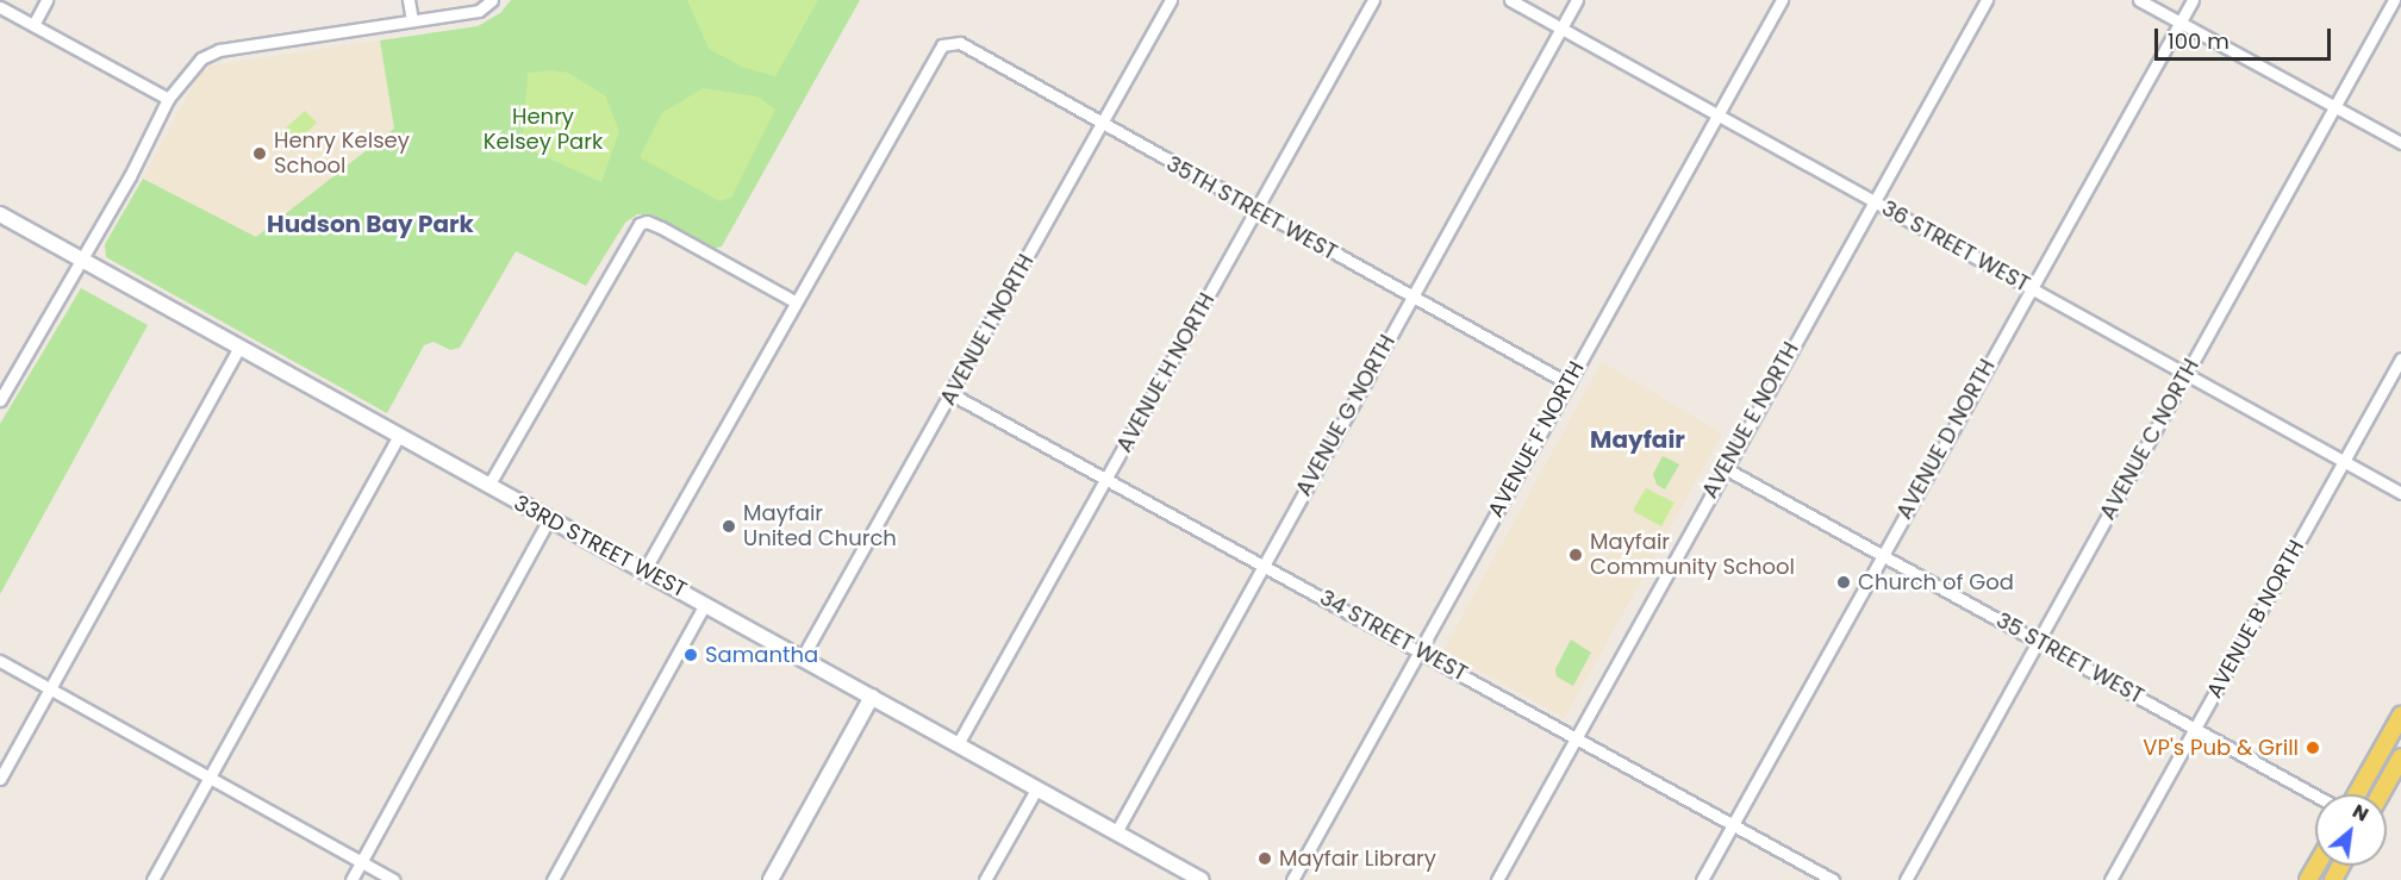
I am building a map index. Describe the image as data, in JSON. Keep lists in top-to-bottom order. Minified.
{"streets":{"main road":["33RD STREET WEST"],"street":["35TH STREET WEST","36 STREET WEST","AVENUE I NORTH","AVENUE H NORTH","AVENUE G NORTH","AVENUE E NORTH","AVENUE F NORTH","AVENUE D NORTH","AVENUE C NORTH","AVENUE B NORTH","34 STREET WEST","35 STREET WEST"]},"crossings":[["35TH STREET WEST","AVENUE I NORTH"],["35TH STREET WEST","AVENUE H NORTH"],["35TH STREET WEST","AVENUE G NORTH"],["35TH STREET WEST","AVENUE F NORTH"],["36 STREET WEST","AVENUE G NORTH"],["36 STREET WEST","AVENUE E NORTH"],["36 STREET WEST","AVENUE F NORTH"],["36 STREET WEST","AVENUE D NORTH"],["36 STREET WEST","AVENUE C NORTH"],["36 STREET WEST","AVENUE B NORTH"],["AVENUE I NORTH","33RD STREET WEST"],["AVENUE I NORTH","34 STREET WEST"],["AVENUE H NORTH","33RD STREET WEST"],["AVENUE H NORTH","34 STREET WEST"],["AVENUE G NORTH","33RD STREET WEST"],["AVENUE G NORTH","34 STREET WEST"],["AVENUE E NORTH","34 STREET WEST"],["AVENUE E NORTH","35 STREET WEST"],["AVENUE F NORTH","34 STREET WEST"],["AVENUE D NORTH","34 STREET WEST"],["AVENUE D NORTH","35 STREET WEST"],["AVENUE C NORTH","35 STREET WEST"],["AVENUE B NORTH","35 STREET WEST"]],"districts":["Hudson Bay Park","Mayfair"],"parks":["Henry Kelsey Park"],"places":["Henry Kelsey School","Mayfair United Church","Mayfair Community School","Church of God","Samantha","VP's Pub & Grill","Mayfair Library"],"scale_bar":"100 m","north":"top right"}
